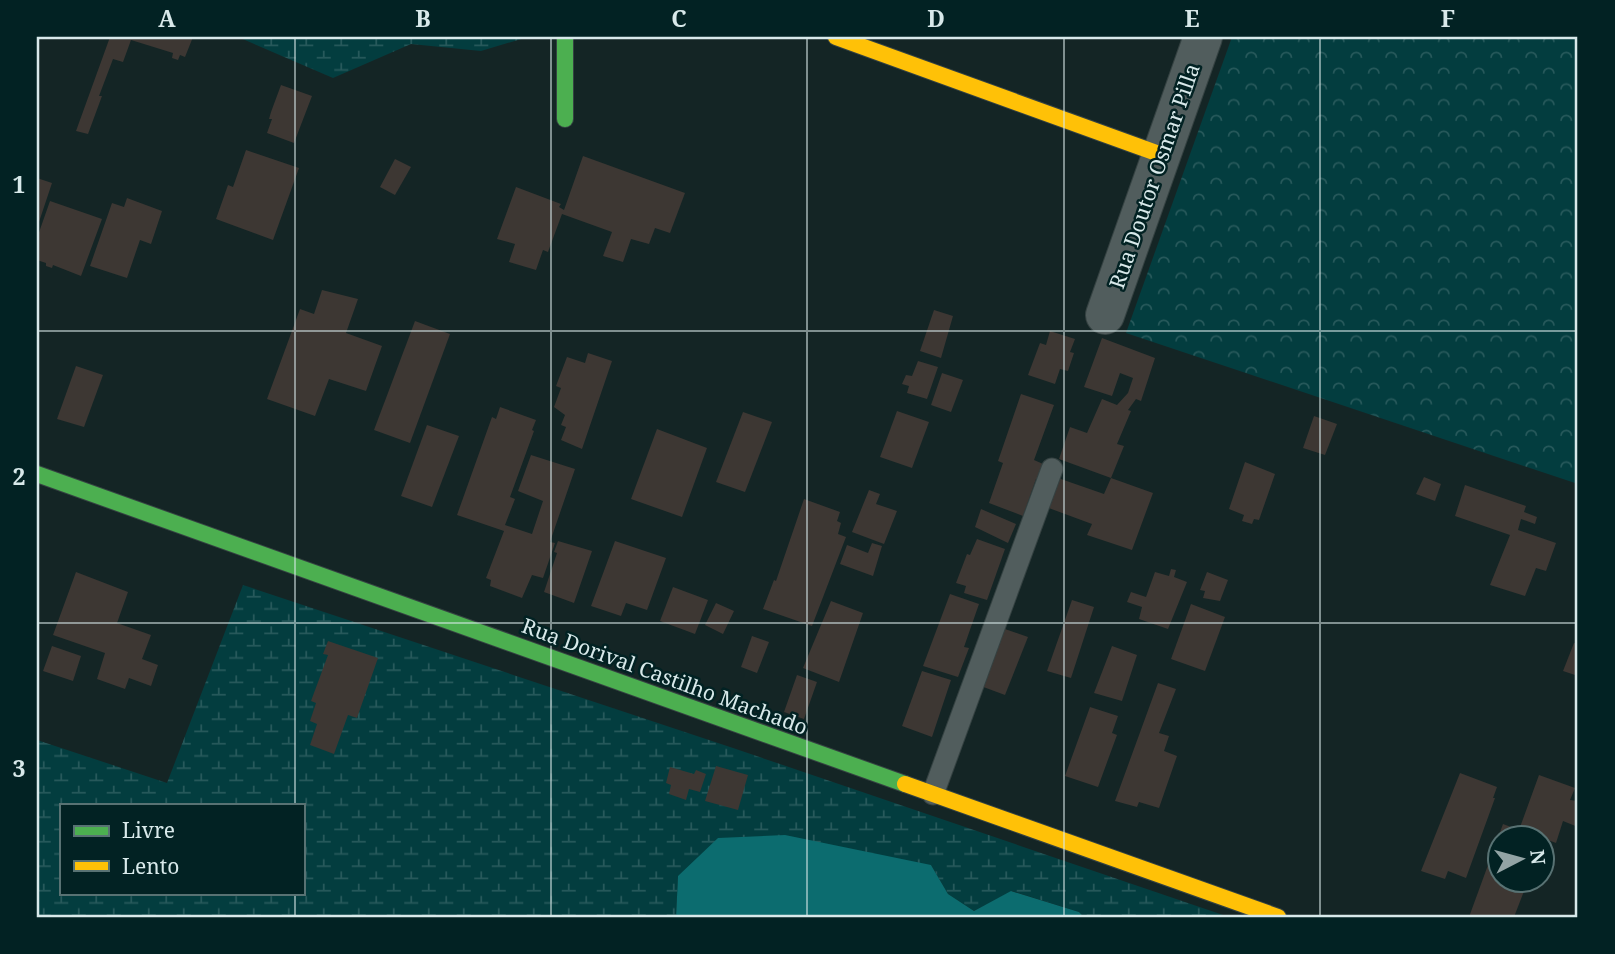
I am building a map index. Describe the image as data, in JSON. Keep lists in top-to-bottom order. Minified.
{"streets":{"street":["Rua Doutor Osmar Pilla","Rua Dorival Castilho Machado"]},"legend":["Livre","Lento"],"north":"right","grid":{"columns":["A","B","C","D","E","F"],"rows":["1","2","3"]}}
